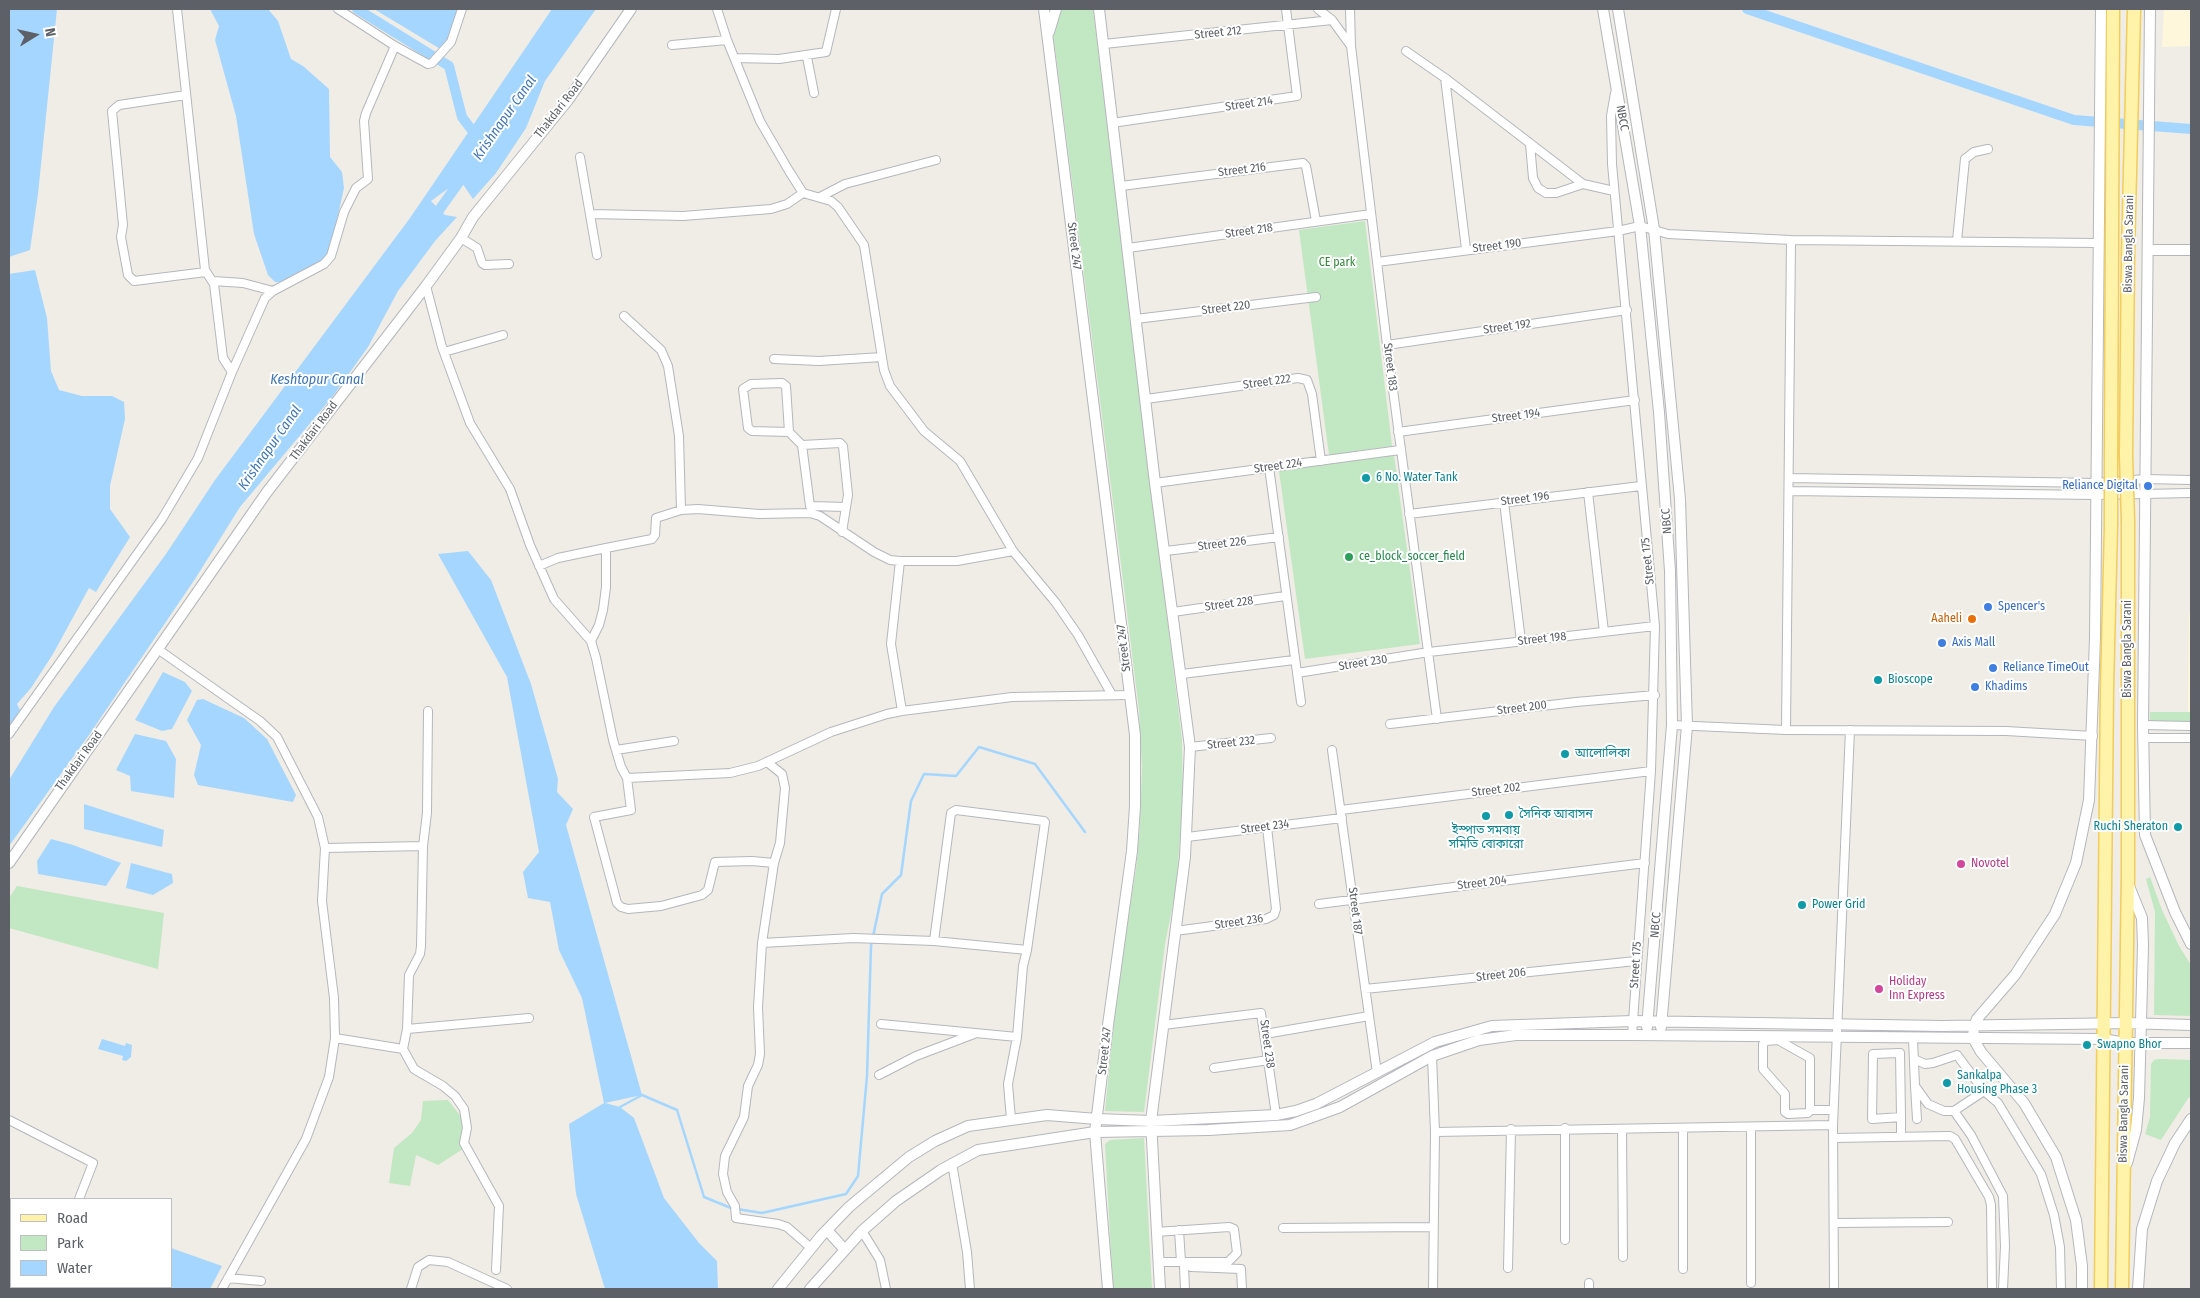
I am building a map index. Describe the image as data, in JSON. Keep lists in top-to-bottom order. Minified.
{"streets":{"main road":["Biswa Bangla Sarani"],"street":["Street 212","Street 214","Thakdari Road","NBCC","Street 216","Street 218","Street 247","Street 190","Street 220","Street 192","Street 183","Street 222","Street 194","Street 224","Street 196","Street 226","Street 175","Street 228","Street 198","Street 230","Street 200","Street 232","Street 202","Street 234","Street 204","Street 187","Street 236","Street 206","Street 238"]},"crossings":[["Street 212","Street 214"],["Street 212","Street 183"],["NBCC","Street 190"],["NBCC","Street 175"],["Street 216","Street 218"],["Street 218","Street 183"],["Street 190","Street 183"],["Street 190","Street 175"],["Street 192","Street 183"],["Street 192","Street 175"],["Street 183","Street 194"],["Street 183","Street 224"],["Street 183","Street 196"],["Street 183","Street 198"],["Street 183","Street 230"],["Street 183","Street 200"],["Street 222","Street 224"],["Street 194","Street 175"],["Street 196","Street 175"],["Street 175","Street 198"],["Street 175","Street 200"],["Street 175","Street 202"],["Street 175","Street 204"],["Street 175","Street 206"],["Street 198","Street 230"],["Street 202","Street 234"],["Street 202","Street 187"],["Street 234","Street 187"],["Street 234","Street 236"],["Street 204","Street 187"],["Street 187","Street 206"]],"water":["Krishnapur Canal","Keshtopur Canal"],"parks":["CE park"],"places":["6 No. Water Tank","Reliance Digital","ce_block_soccer_field","Spencer's","Aaheli","Axis Mall","Reliance TimeOut","Bioscope","Khadims","আলোলিকা","সৈনিক আবাসন","ইস্পাত সমবায় সমিতি বোকারো","Ruchi Sheraton","Novotel","Power Grid","Holiday Inn Express","Swapno Bhor","Sankalpa Housing Phase 3"],"legend":["Road","Park","Water"],"north":"right"}
